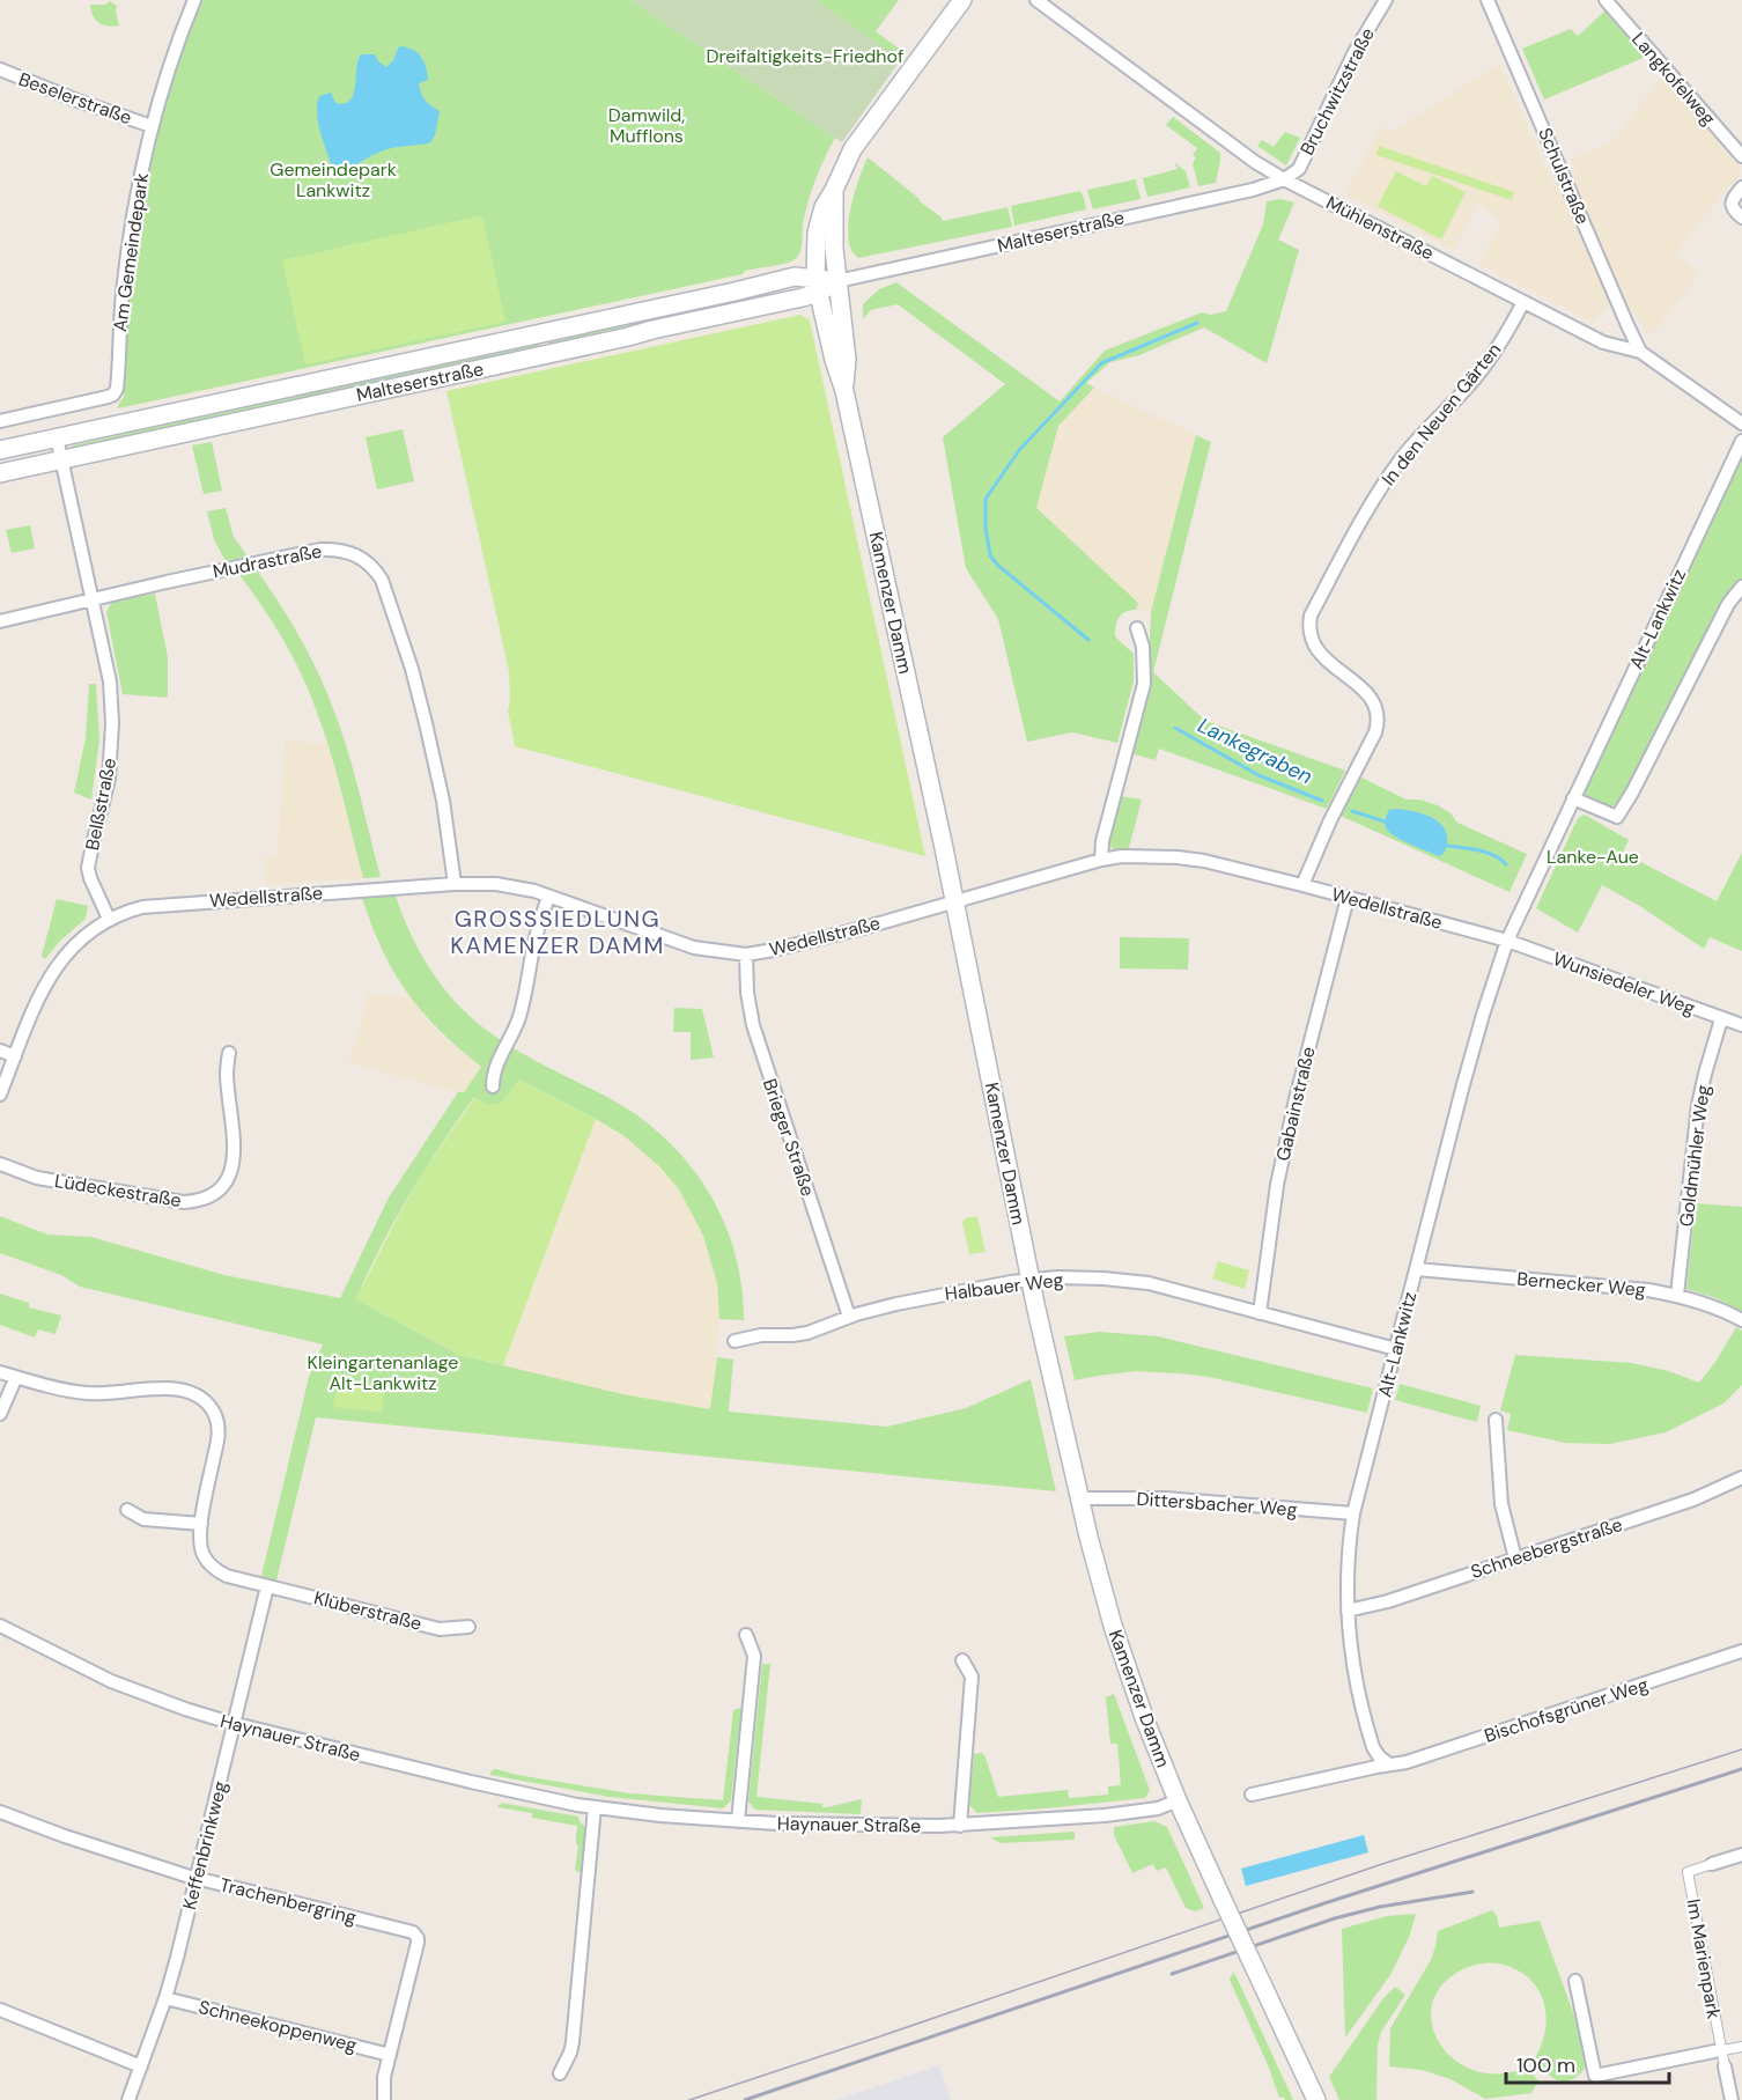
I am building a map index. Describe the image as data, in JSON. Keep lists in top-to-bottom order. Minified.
{"streets":{"main road":["Malteserstraße","Kamenzer Damm"],"street":["Langkofelweg","Bruchwitzstraße","Beselerstraße","Schulstraße","Mühlenstraße","Am Gemeindepark","In den Neuen Gärten","Mudrastraße","Alt-Lankwitz","Belßstraße","Wedellstraße","Wunsiedeler Weg","Gabainstraße","Brieger Straße","Goldmühler Weg","Lüdeckestraße","Bernecker Weg","Halbauer Weg","Dittersbacher Weg","Schneebergstraße","Klüberstraße","Bischofsgrüner Weg","Haynauer Straße","Keffenbrinkweg","Trachenbergring","Im Marienpark","Schneekoppenweg"]},"crossings":[["Bruchwitzstraße","Mühlenstraße"],["Bruchwitzstraße","Malteserstraße"],["Beselerstraße","Am Gemeindepark"],["Schulstraße","Mühlenstraße"],["Mühlenstraße","Malteserstraße"],["Mühlenstraße","In den Neuen Gärten"],["Malteserstraße","Kamenzer Damm"],["Malteserstraße","Belßstraße"],["In den Neuen Gärten","Wedellstraße"],["Mudrastraße","Belßstraße"],["Mudrastraße","Wedellstraße"],["Kamenzer Damm","Wedellstraße"],["Kamenzer Damm","Halbauer Weg"],["Kamenzer Damm","Dittersbacher Weg"],["Kamenzer Damm","Haynauer Straße"],["Alt-Lankwitz","Wedellstraße"],["Alt-Lankwitz","Wunsiedeler Weg"],["Alt-Lankwitz","Bernecker Weg"],["Alt-Lankwitz","Halbauer Weg"],["Alt-Lankwitz","Dittersbacher Weg"],["Alt-Lankwitz","Schneebergstraße"],["Alt-Lankwitz","Bischofsgrüner Weg"],["Belßstraße","Wedellstraße"],["Wedellstraße","Wunsiedeler Weg"],["Wedellstraße","Gabainstraße"],["Wedellstraße","Brieger Straße"],["Wunsiedeler Weg","Goldmühler Weg"],["Gabainstraße","Halbauer Weg"],["Brieger Straße","Halbauer Weg"],["Goldmühler Weg","Bernecker Weg"],["Klüberstraße","Keffenbrinkweg"],["Haynauer Straße","Keffenbrinkweg"],["Keffenbrinkweg","Trachenbergring"],["Keffenbrinkweg","Schneekoppenweg"],["Trachenbergring","Schneekoppenweg"]],"districts":["GROSSSIEDLUNG KAMENZER DAMM"],"water":["Lankegraben"],"parks":["Dreifaltigkeits-Friedhof","Damwild, Mufflons","Gemeindepark Lankwitz","Lanke-Aue","Kleingartenanlage Alt-Lankwitz"],"scale_bar":"100 m"}
